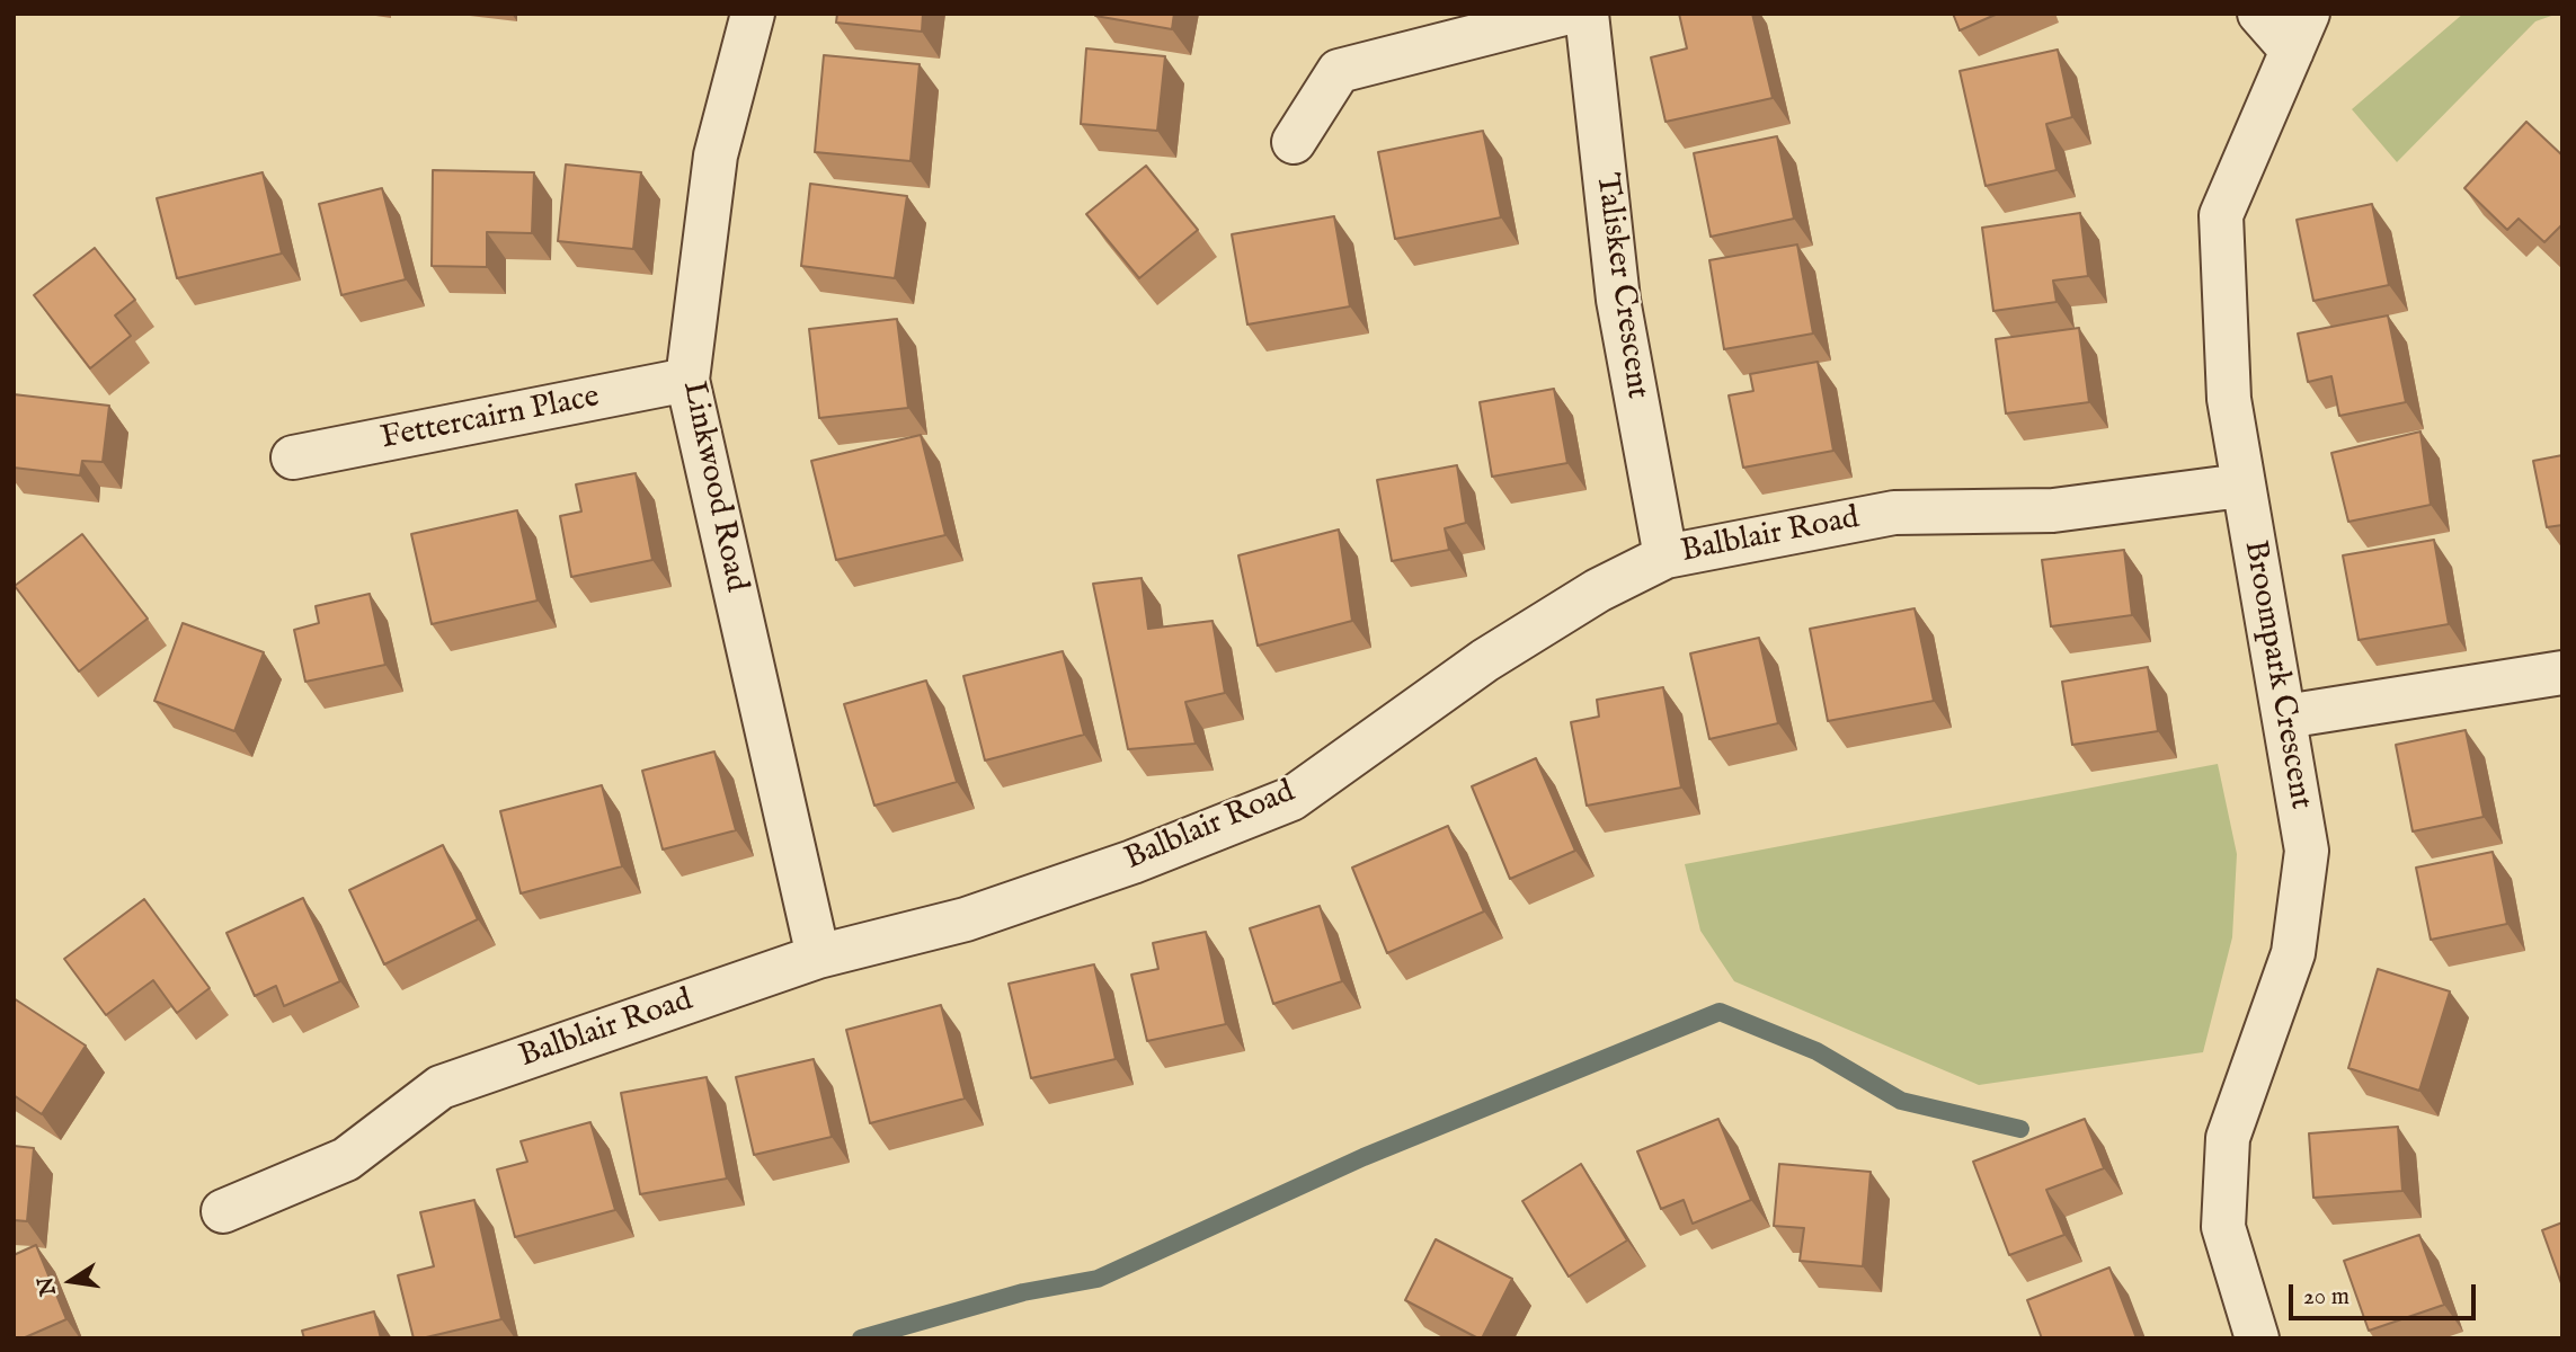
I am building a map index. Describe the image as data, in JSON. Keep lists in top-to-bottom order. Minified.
{"streets":{"street":["Talisker Crescent","Fettercairn Place","Linkwood Road","Balblair Road","Broompark Crescent"]},"crossings":[["Talisker Crescent","Balblair Road"],["Fettercairn Place","Linkwood Road"],["Linkwood Road","Balblair Road"],["Balblair Road","Broompark Crescent"]],"scale_bar":"20 m","north":"left"}
